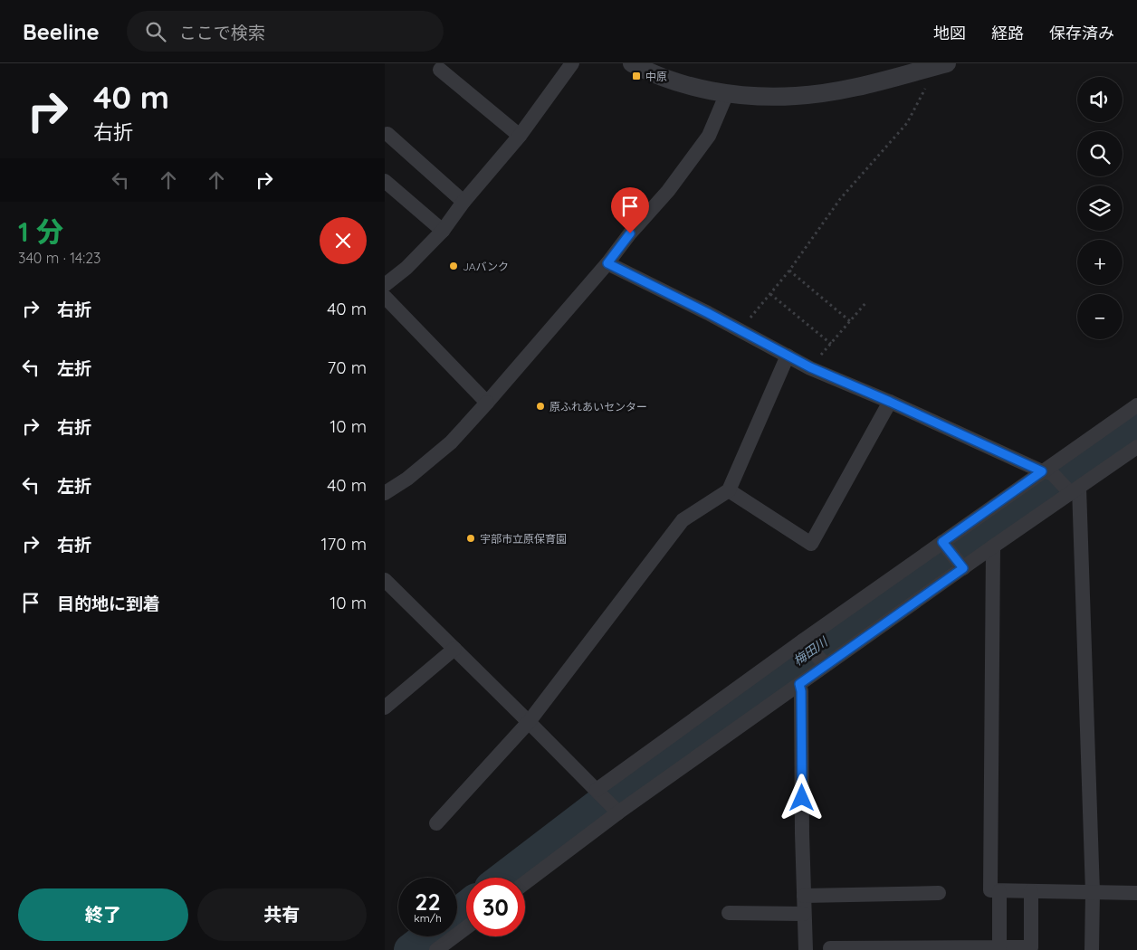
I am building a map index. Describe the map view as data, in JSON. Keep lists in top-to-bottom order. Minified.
{"water":["梅田川"],"places":{"transit":["中原"],"other":["JAバンク","原ふれあいセンター","宇部市立原保育園"]},"page":{"header":"Beeline","search":"ここで検索","nav":["地図","経路","保存済み"],"turn":["40 m","右折"],"map_buttons":["+","−"],"heading":["1 分","340 m · 14:23"],"list":[{"name":"右折","value":"40 m"},{"name":"左折","value":"70 m"},{"name":"右折","value":"10 m"},{"name":"左折","value":"40 m"},{"name":"右折","value":"170 m"},{"name":"目的地に到着","value":"10 m"}],"speed":"22 km/h","limit":"30","buttons":["終了","共有"]}}
